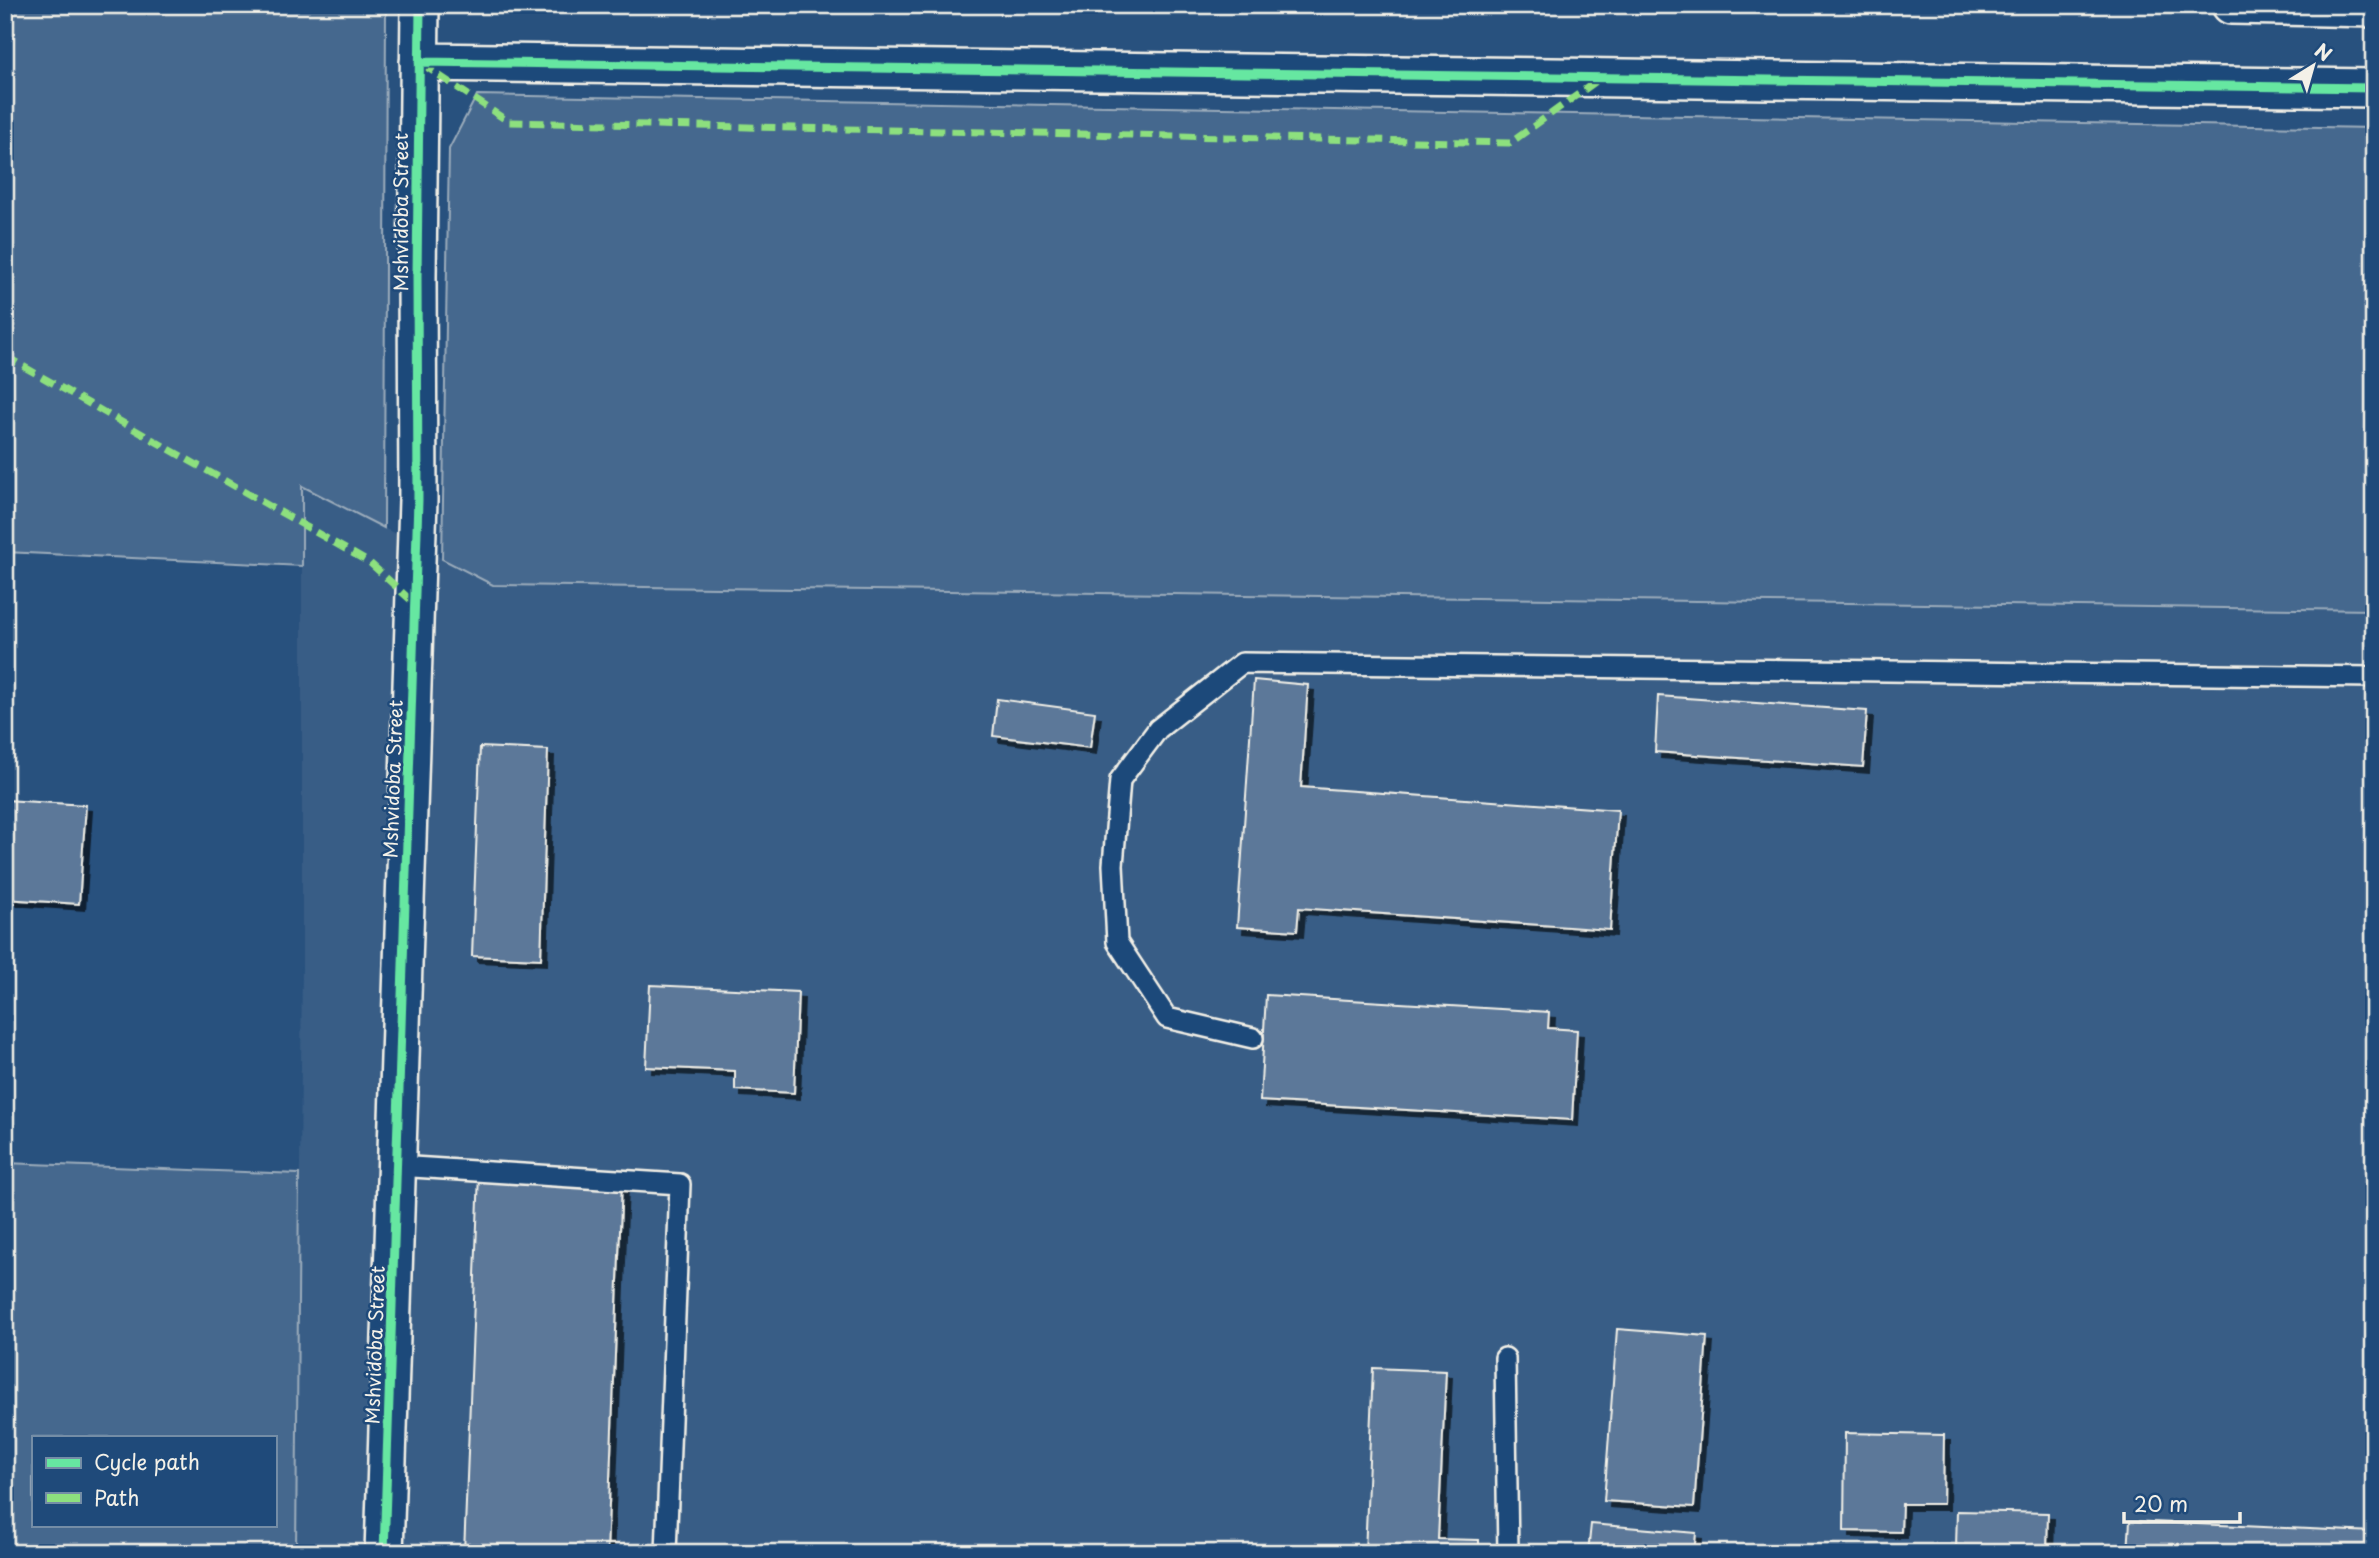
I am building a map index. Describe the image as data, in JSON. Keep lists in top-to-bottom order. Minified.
{"streets":{"street":["Mshvidoba Street"]},"legend":["Cycle path","Path"],"scale_bar":"20 m","north":"top right"}
